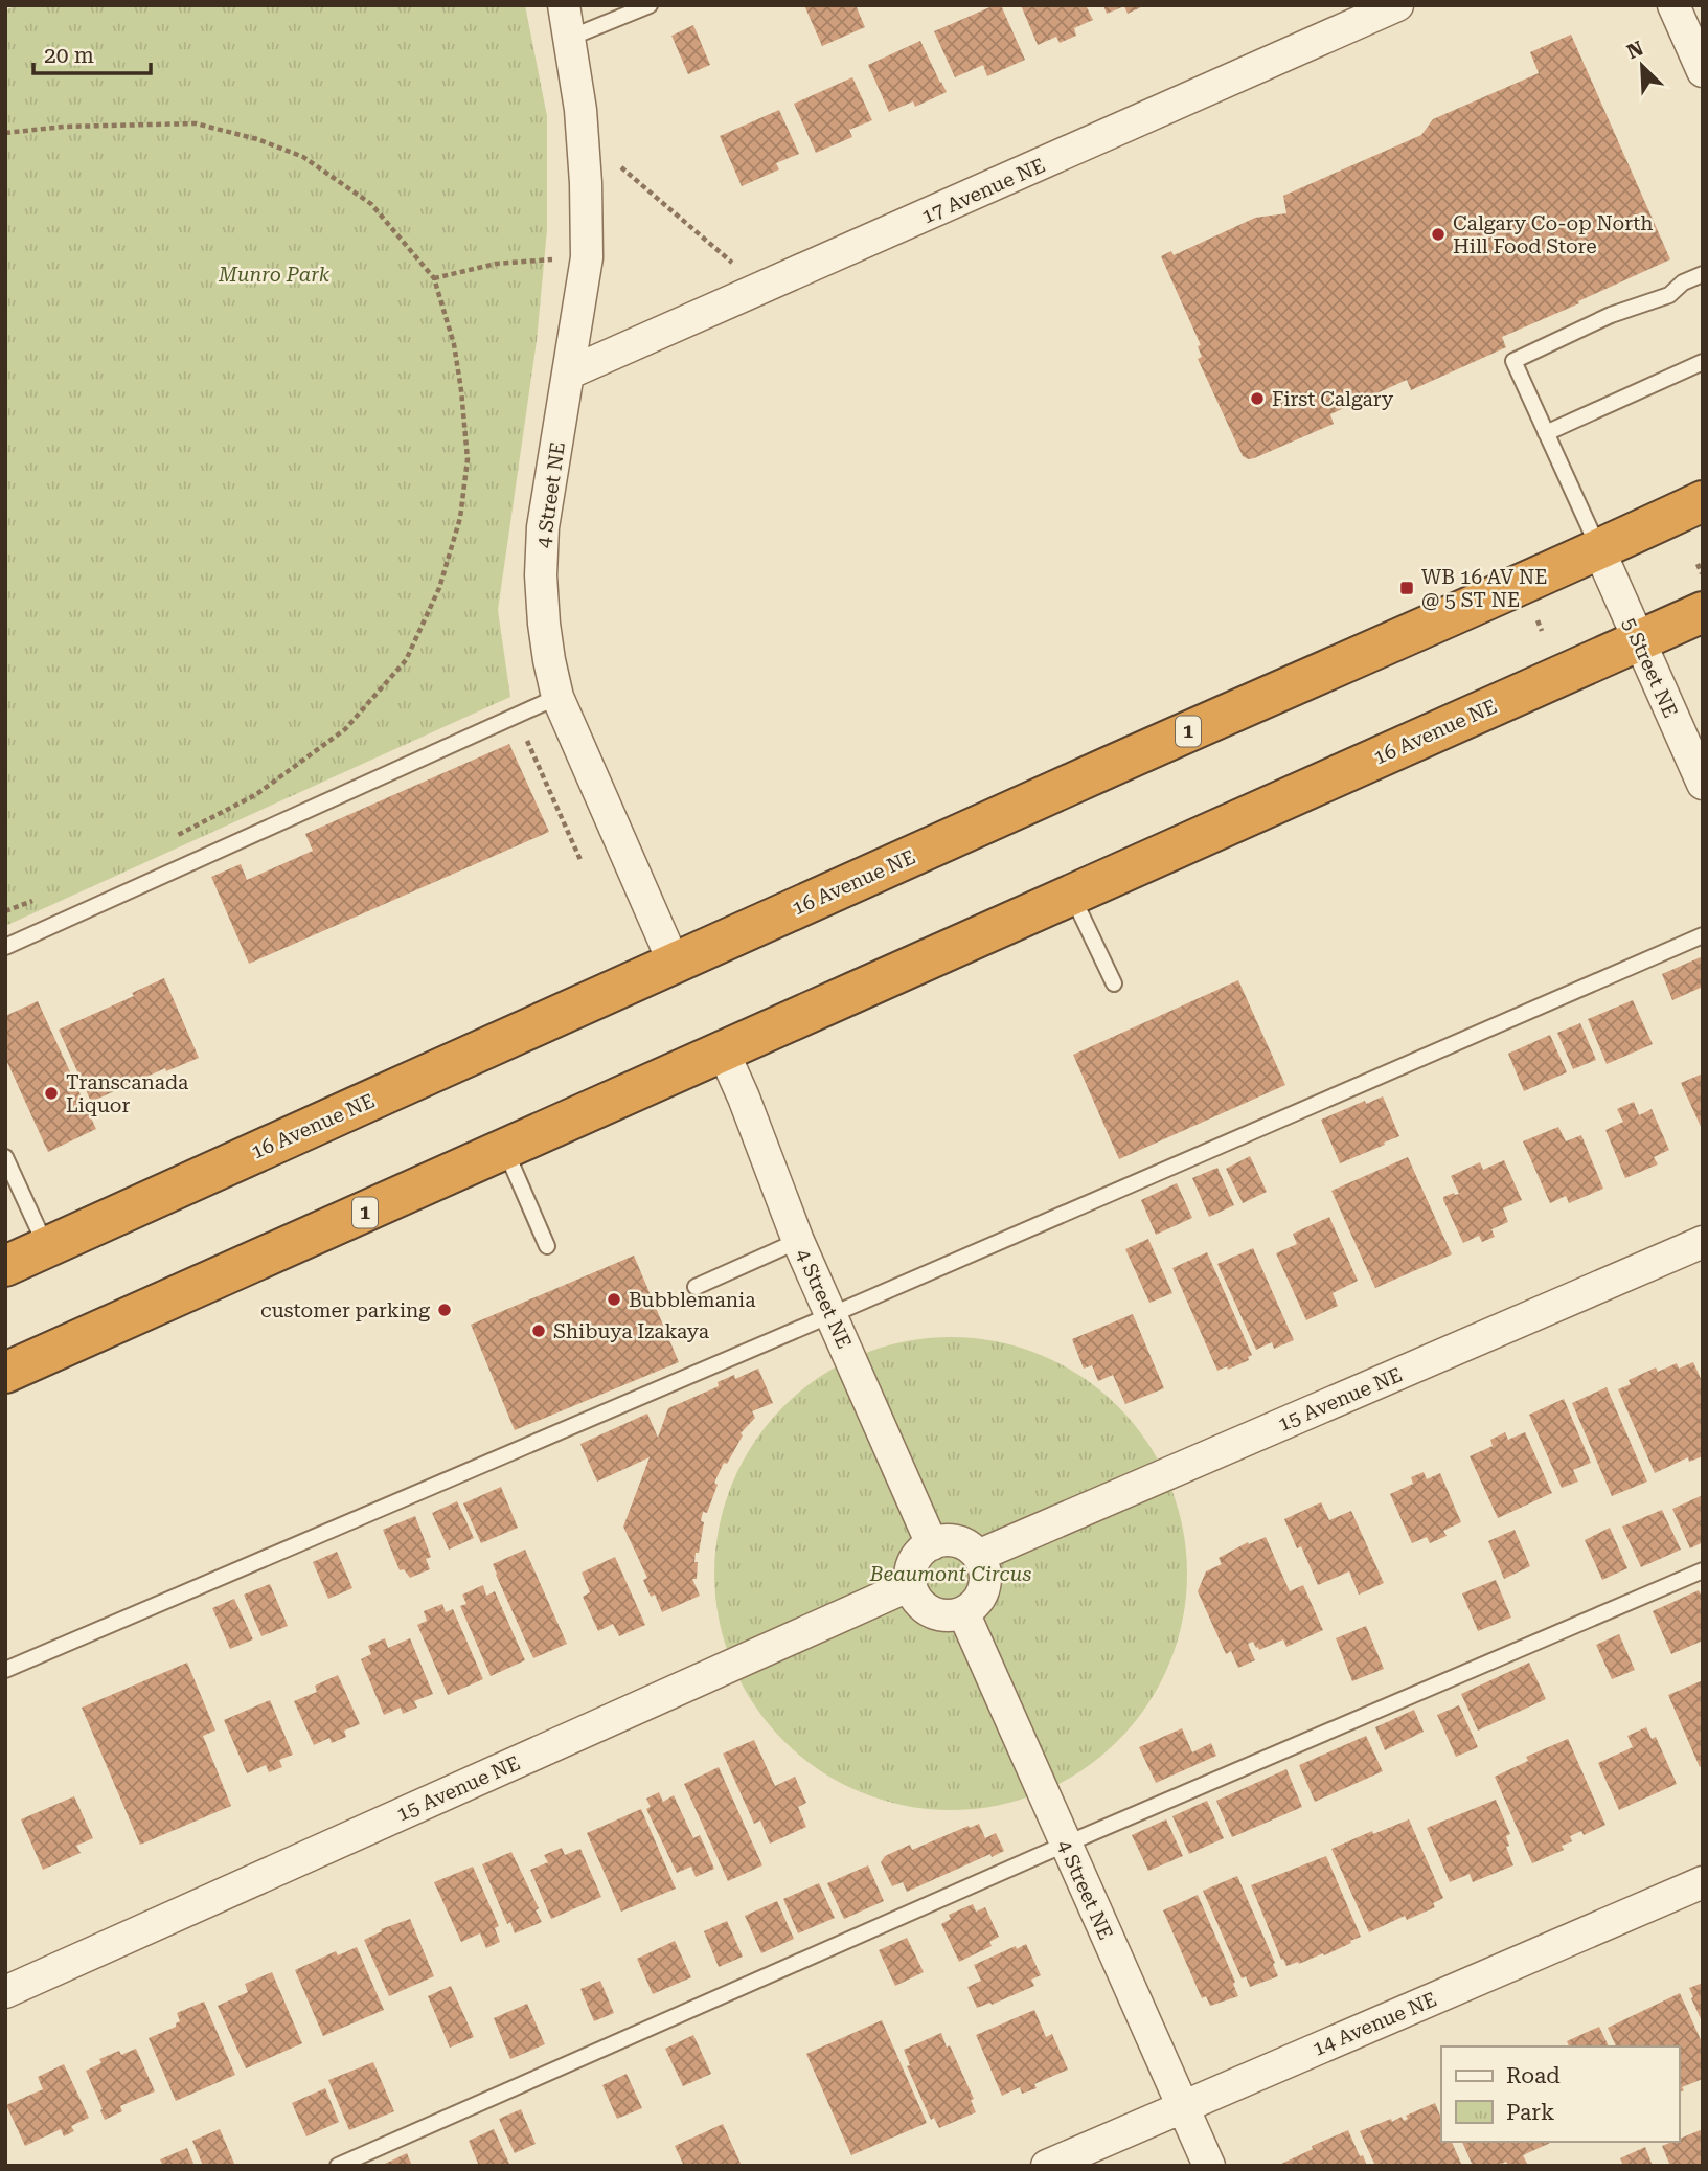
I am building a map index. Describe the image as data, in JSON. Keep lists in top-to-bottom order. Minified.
{"streets":{"highway":["1","16 Avenue NE"],"street":["17 Avenue NE","4 Street NE","5 Street NE","15 Avenue NE","14 Avenue NE"]},"crossings":[["17 Avenue NE","4 Street NE"],["4 Street NE","16 Avenue NE"],["4 Street NE","15 Avenue NE"],["4 Street NE","14 Avenue NE"],["5 Street NE","16 Avenue NE"]],"parks":["Munro Park","Beaumont Circus"],"places":{"other":["Calgary Co-op North Hill Food Store","First Calgary","Transcanada Liquor","Bubblemania","customer parking","Shibuya Izakaya"],"transit":["WB 16 AV NE @ 5 ST NE"]},"legend":["Road","Park"],"scale_bar":"20 m","north":"top left"}
